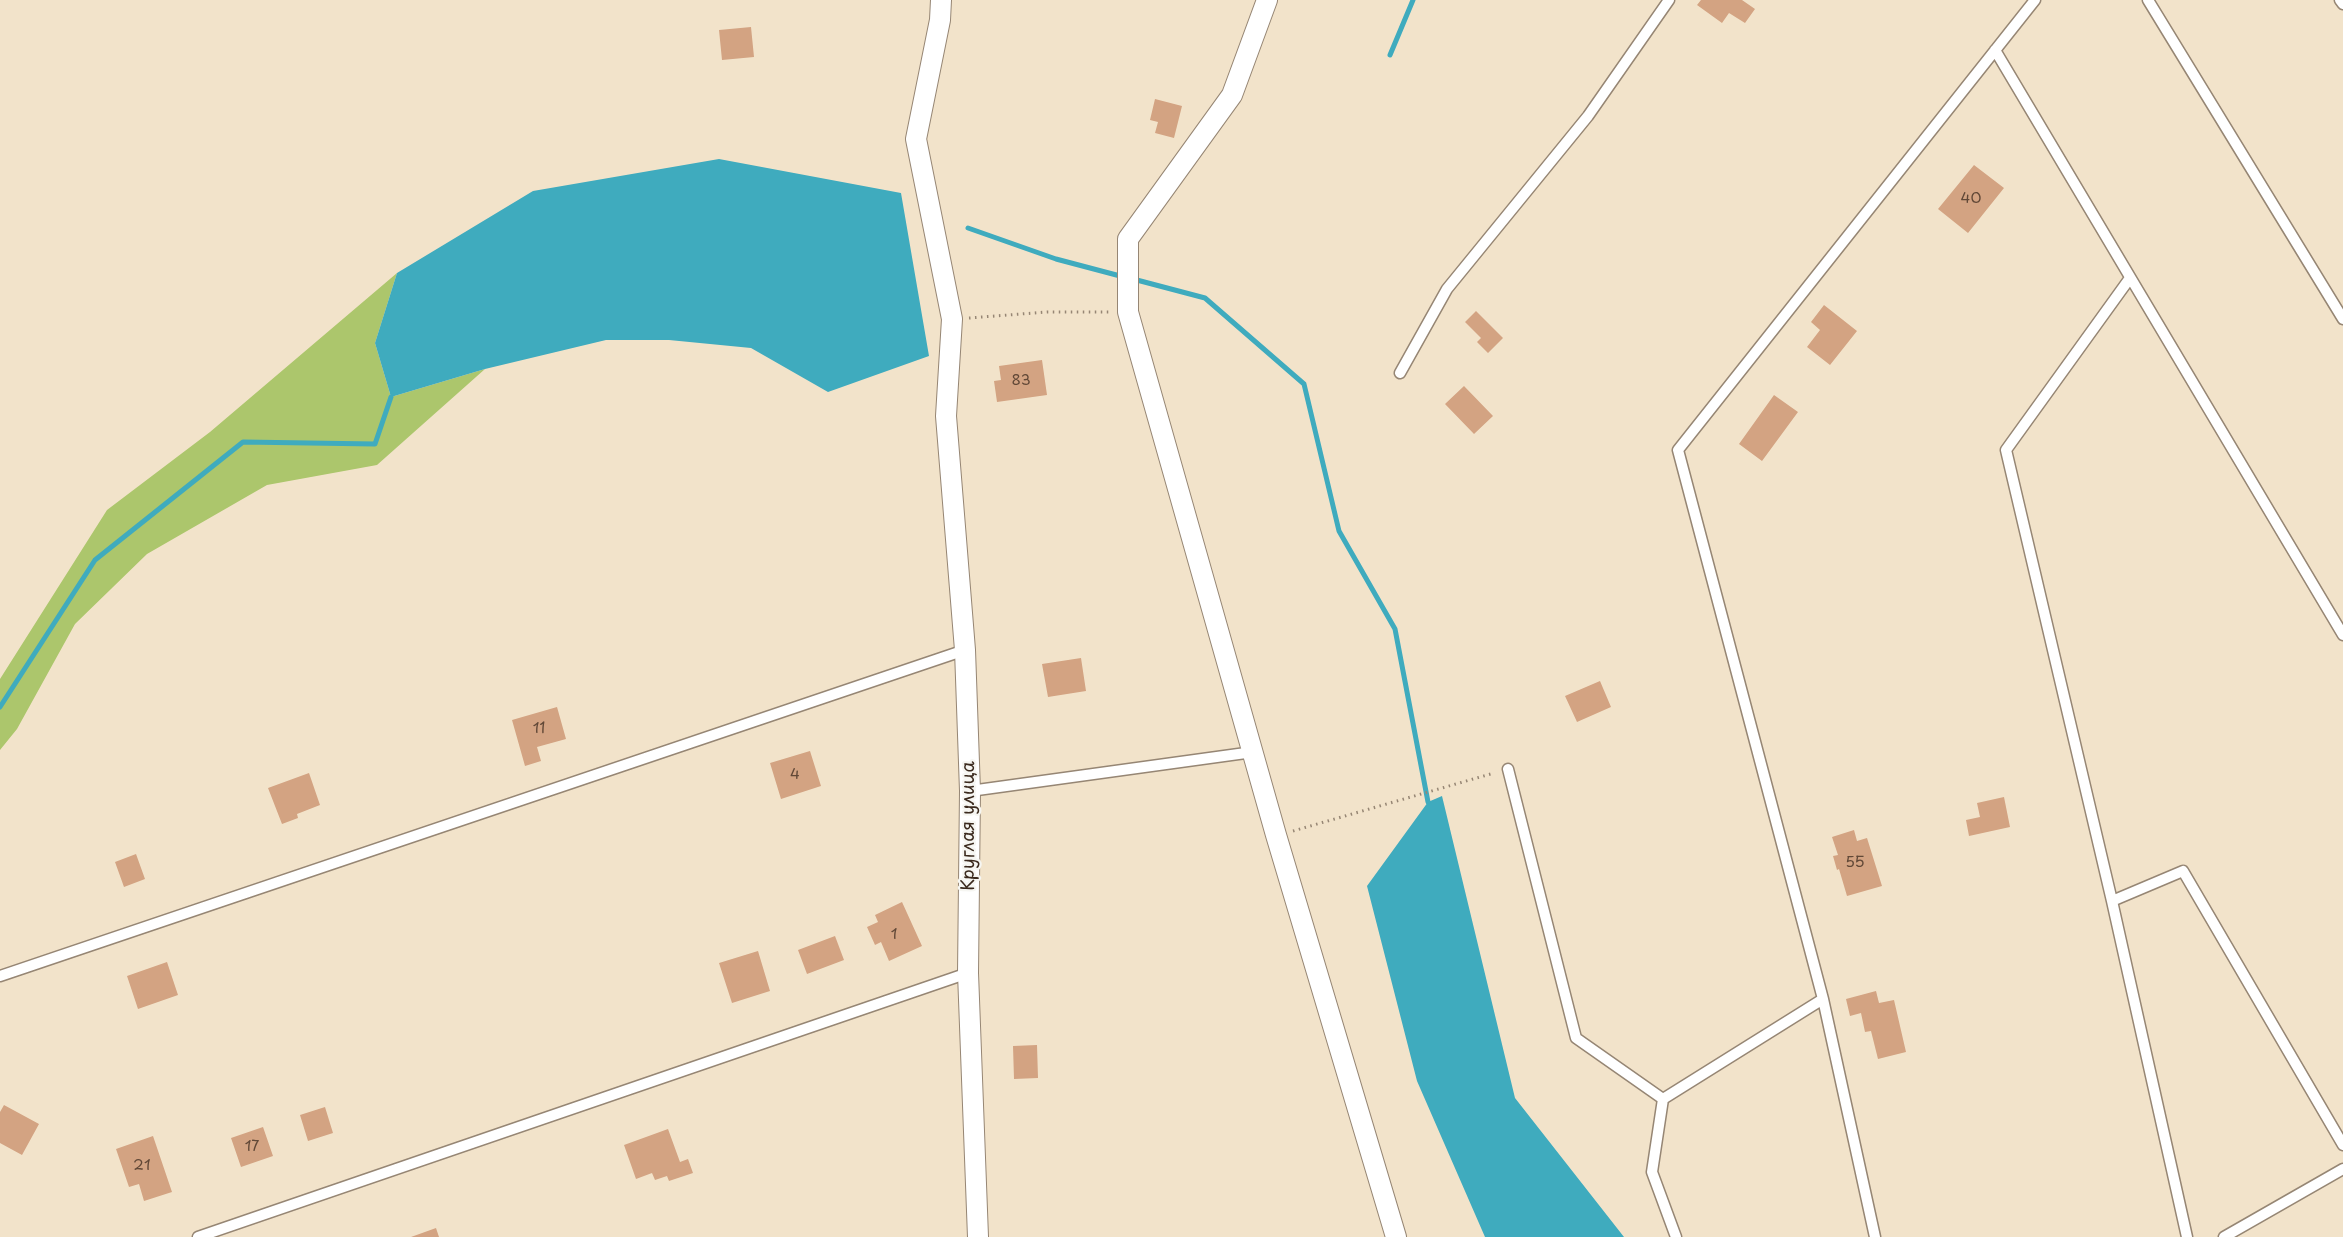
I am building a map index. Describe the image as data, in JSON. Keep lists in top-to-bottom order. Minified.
{"streets":{"street":["Круглая улица"]},"house_numbers":["40","83","11","4","55","1","17","21"]}
